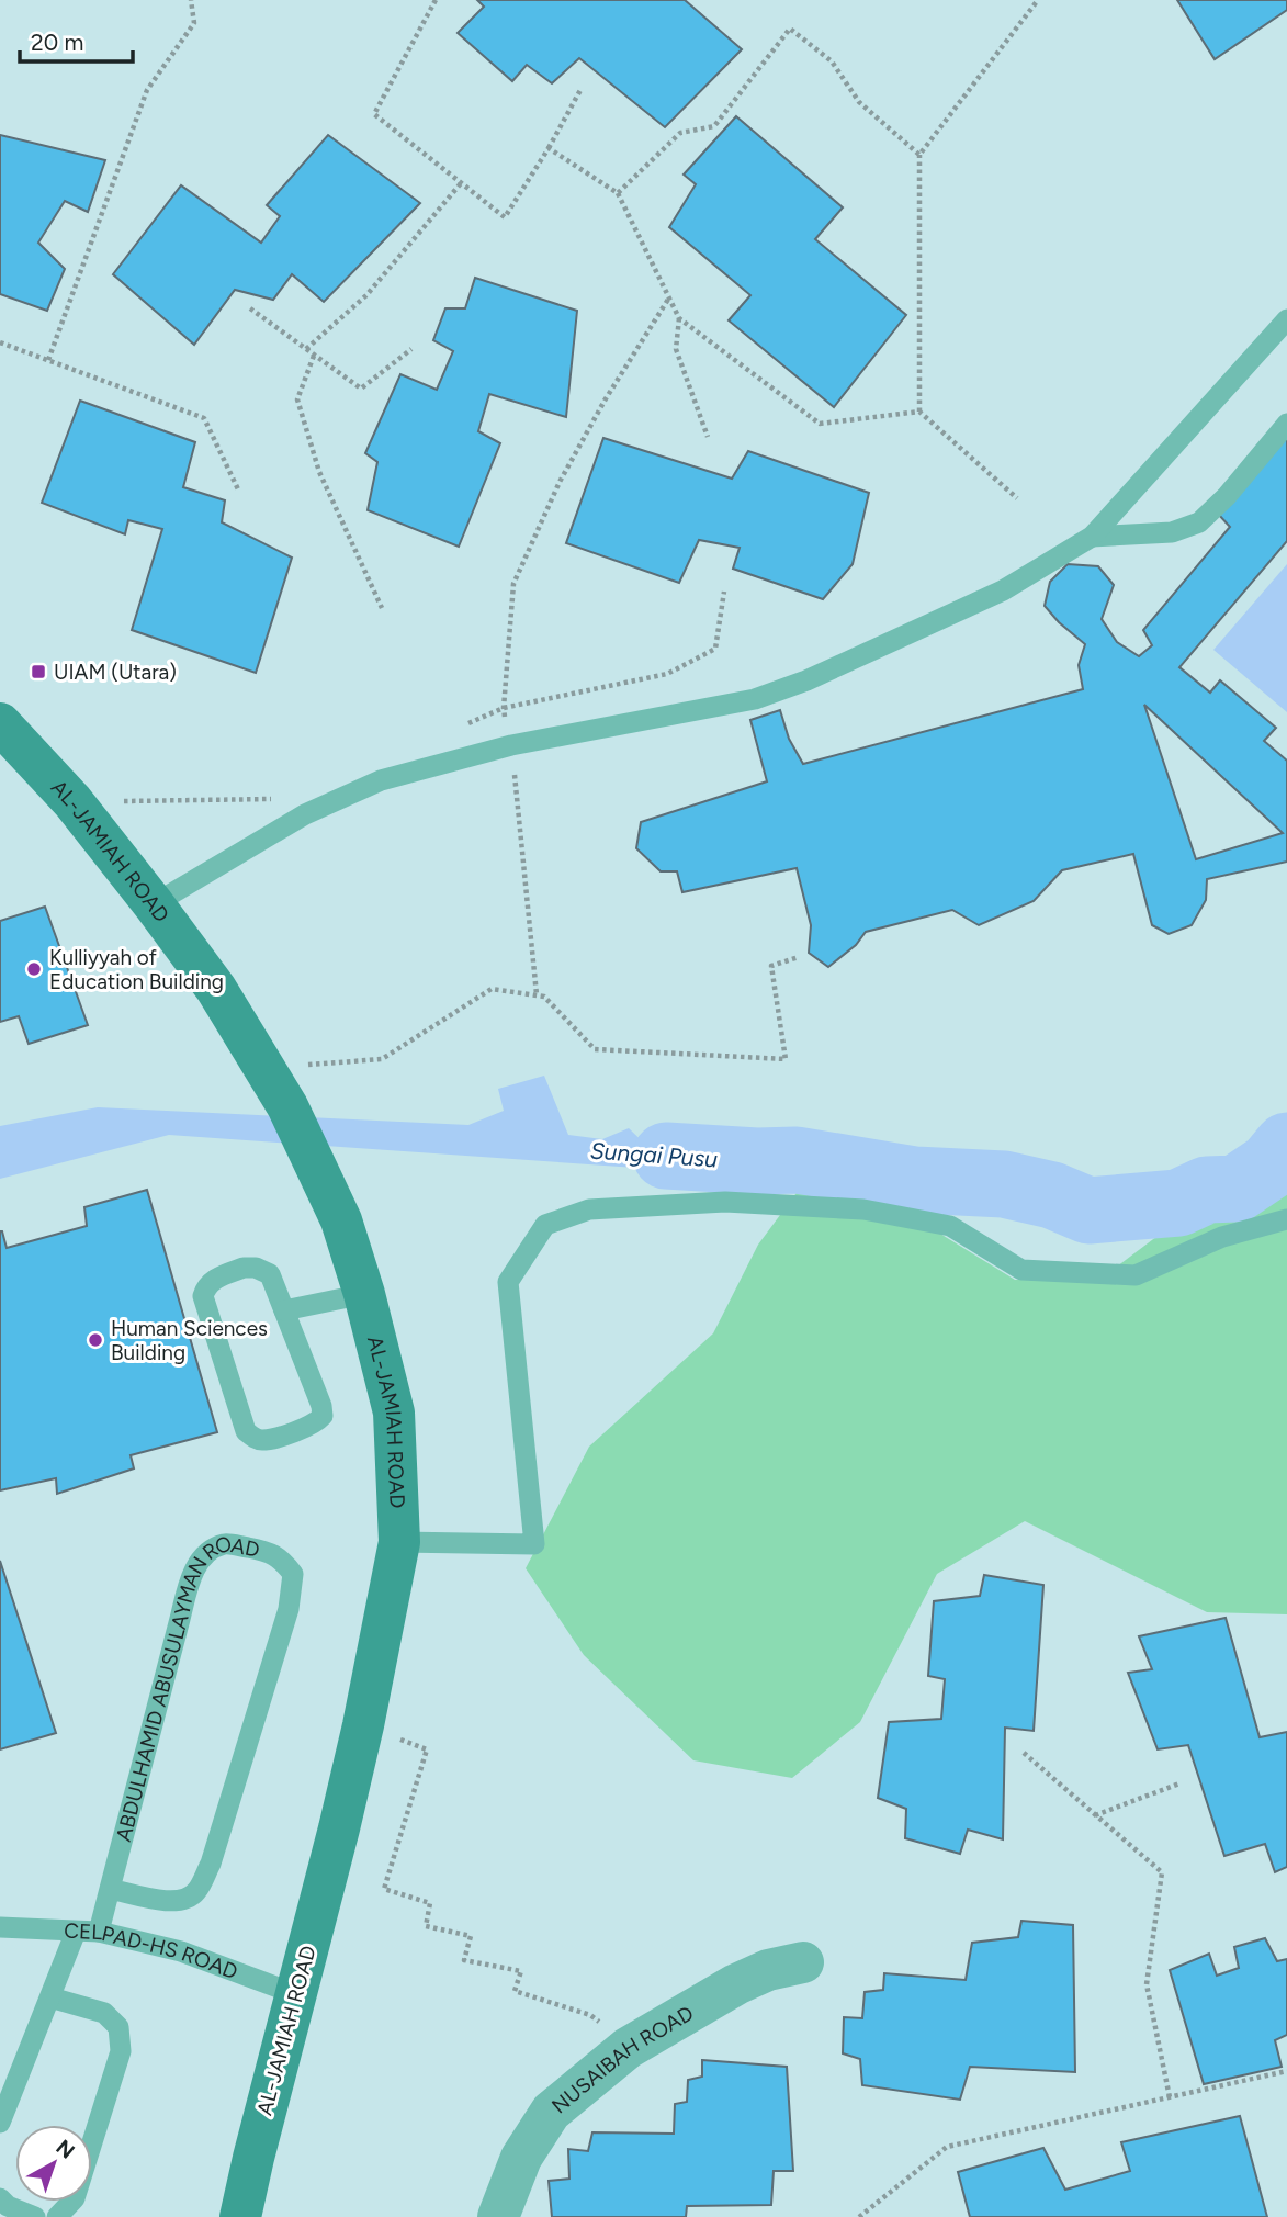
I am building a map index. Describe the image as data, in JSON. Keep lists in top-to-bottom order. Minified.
{"streets":{"street":["AL-JAMIAH ROAD","NUSAIBAH ROAD"],"lane":["ABDULHAMID ABUSULAYMAN ROAD","CELPAD-HS ROAD"]},"crossings":[["AL-JAMIAH ROAD","CELPAD-HS ROAD"],["ABDULHAMID ABUSULAYMAN ROAD","CELPAD-HS ROAD"]],"water":["Sungai Pusu"],"places":{"transit":["UIAM (Utara)"],"other":["Kulliyyah of Education Building","Human Sciences Building"]},"scale_bar":"20 m","north":"top right"}
